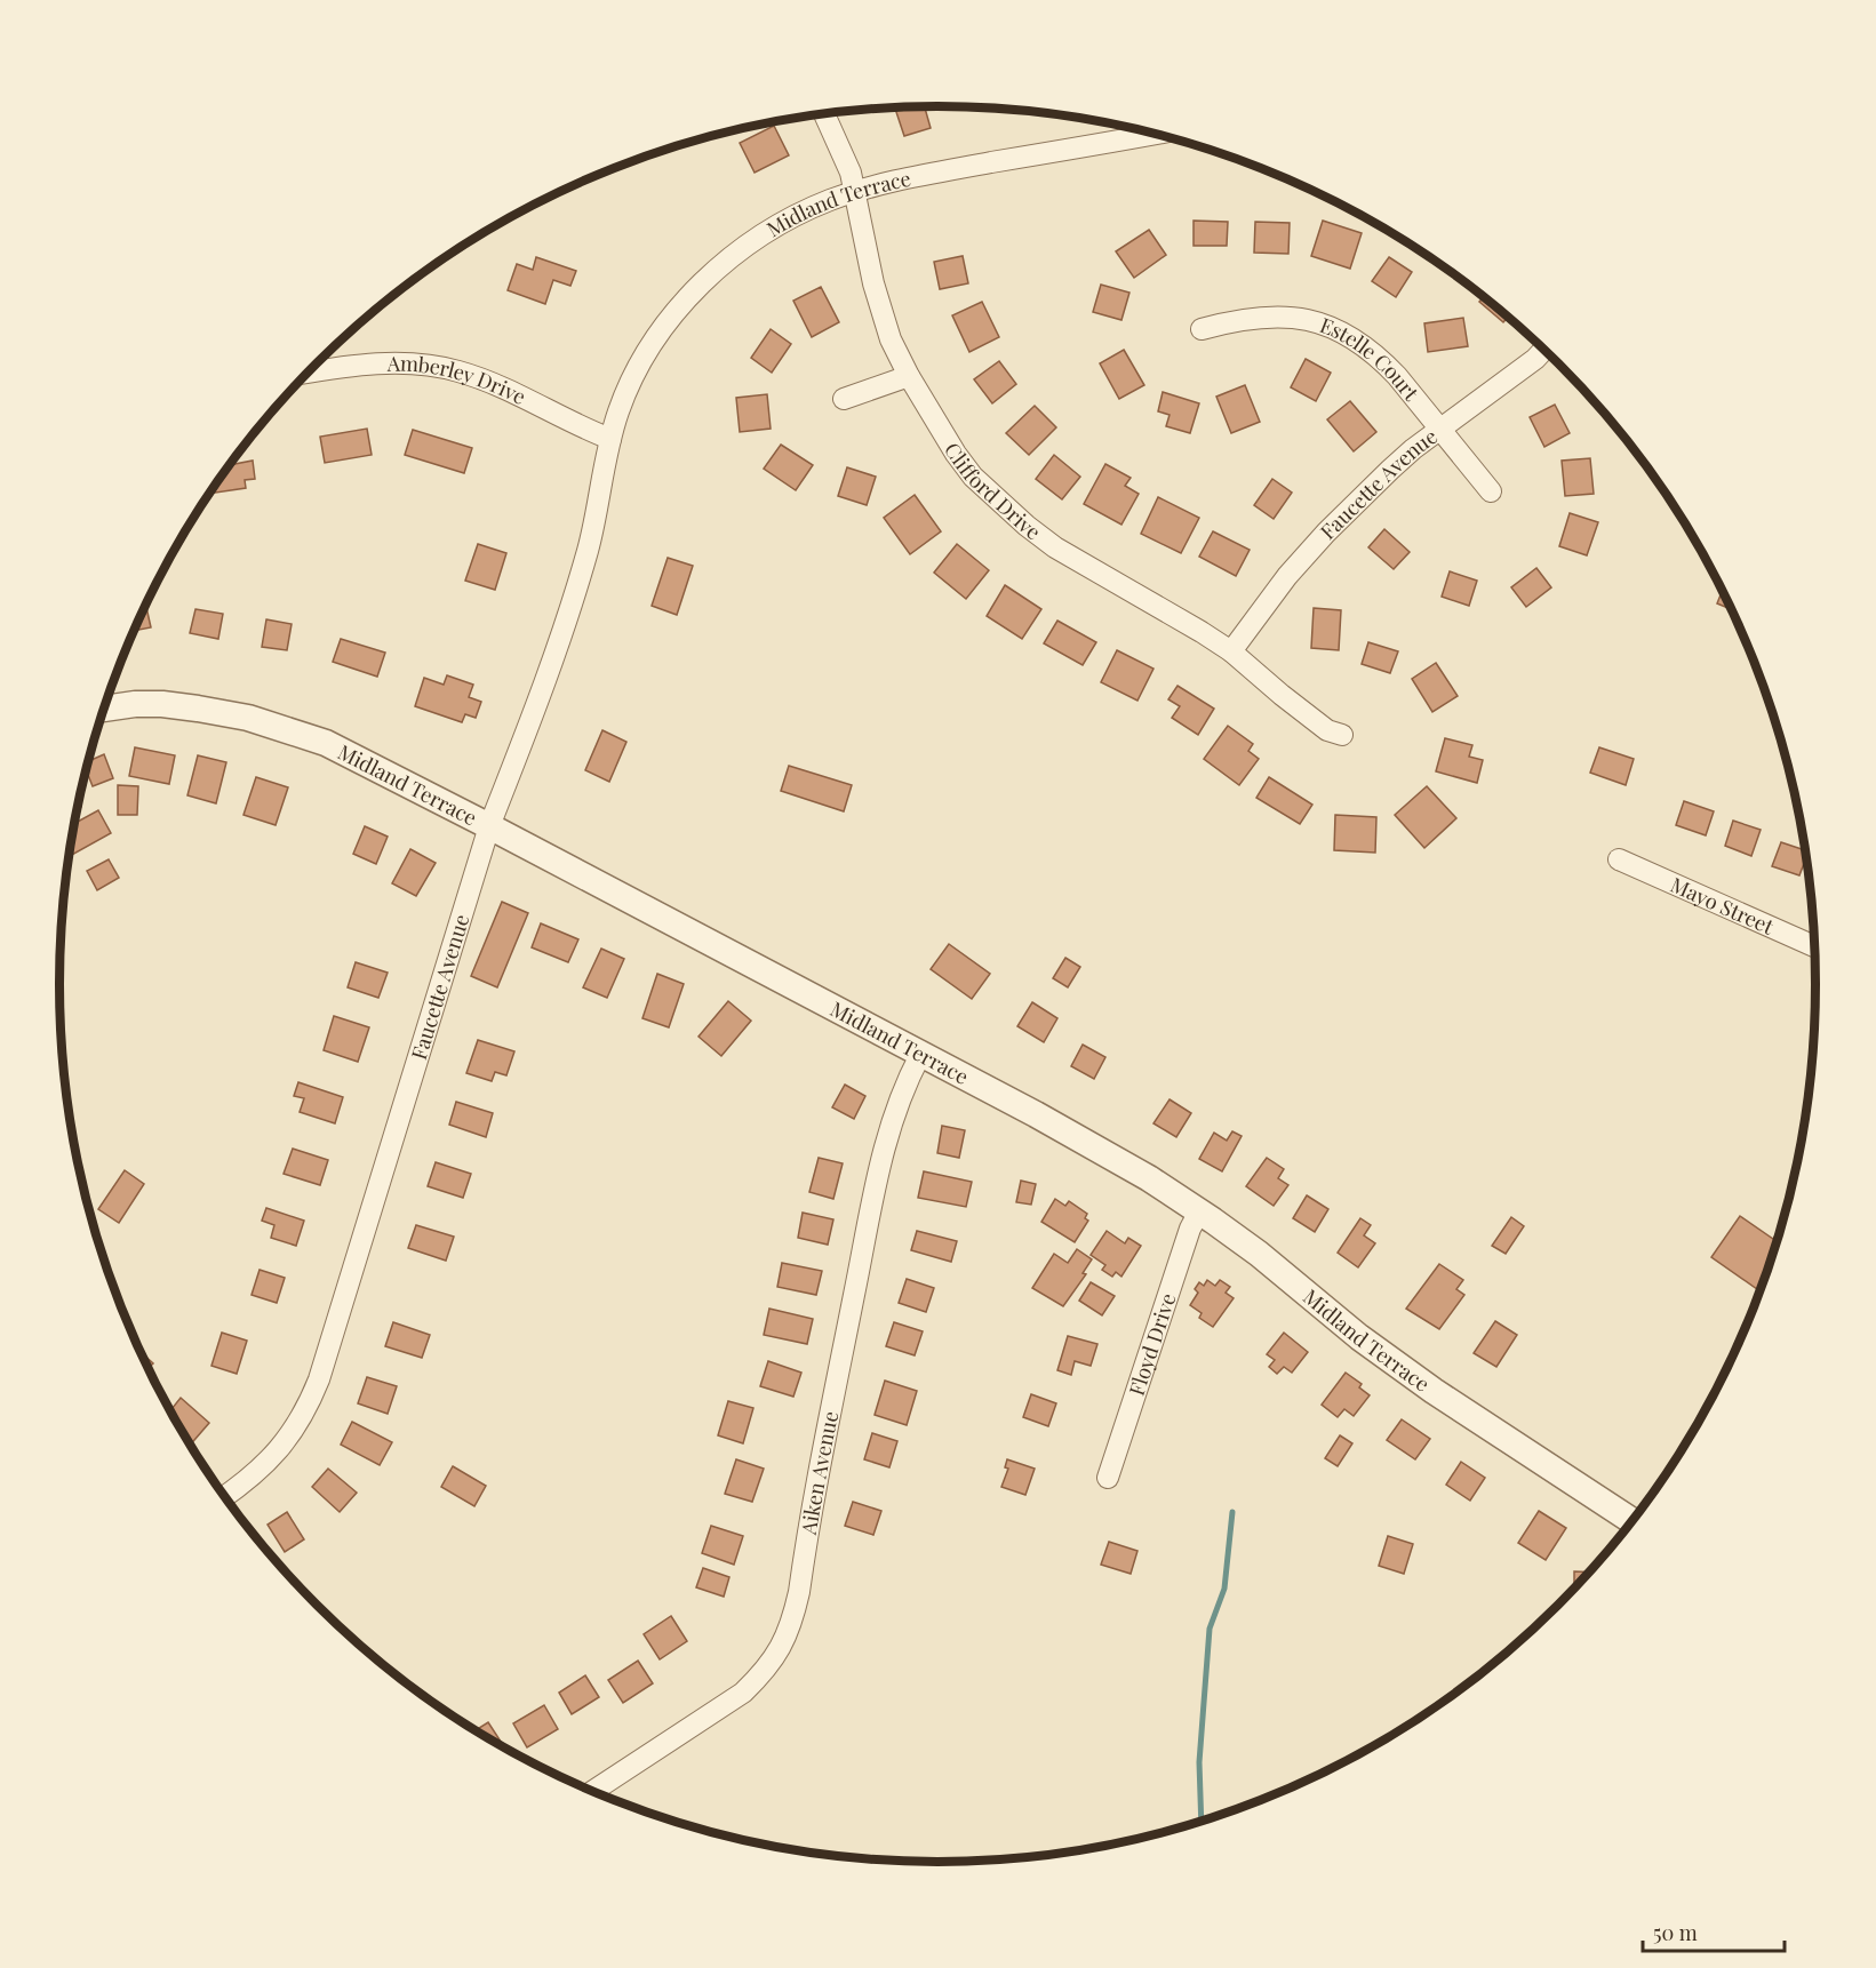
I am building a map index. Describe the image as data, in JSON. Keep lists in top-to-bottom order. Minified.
{"streets":{"street":["Midland Terrace","Estelle Court","Amberley Drive","Faucette Avenue","Clifford Drive","Mayo Street","Floyd Drive","Aiken Avenue"]},"crossings":[["Midland Terrace","Amberley Drive"],["Midland Terrace","Faucette Avenue"],["Midland Terrace","Clifford Drive"],["Midland Terrace","Floyd Drive"],["Midland Terrace","Aiken Avenue"],["Estelle Court","Faucette Avenue"],["Amberley Drive","Faucette Avenue"],["Faucette Avenue","Clifford Drive"]],"scale_bar":"50 m"}
